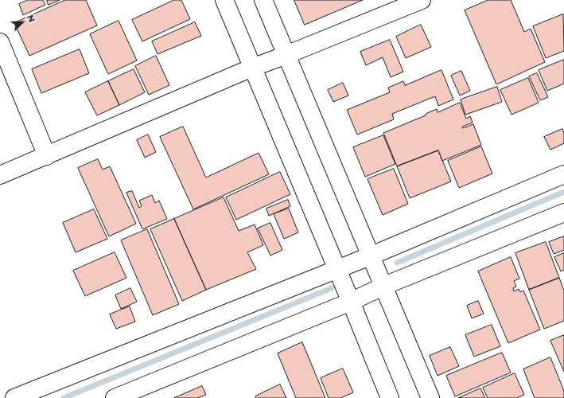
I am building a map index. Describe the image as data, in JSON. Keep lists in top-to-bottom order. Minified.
{"north":"top right"}
